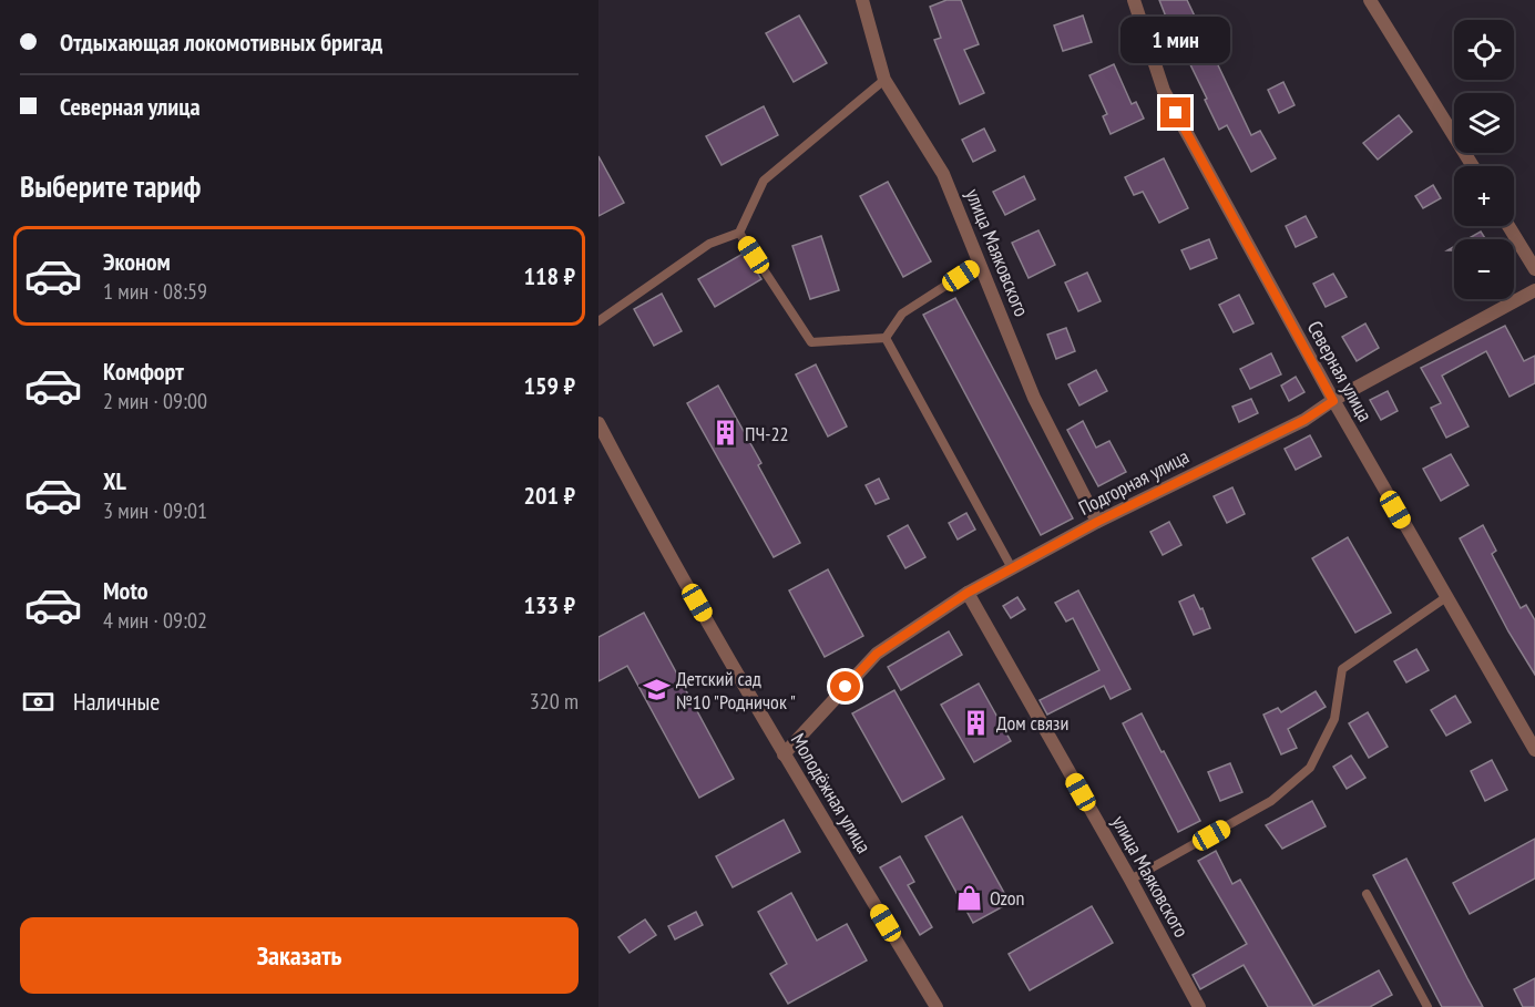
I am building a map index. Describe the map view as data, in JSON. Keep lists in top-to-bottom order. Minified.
{"streets":{"street":["улица Маяковского","Северная улица","Подгорная улица","Молодёжная улица"]},"crossings":[["улица Маяковского","Подгорная улица"],["Северная улица","Подгорная улица"],["Подгорная улица","Молодёжная улица"]],"places":{"building":["ПЧ-22","Дом связи"],"school or university":["Детский сад №10 \"Родничок \""],"shop":["Ozon"]},"page":{"banner":["Отдыхающая локомотивных бригад","Северная улица"],"bubble":"1 мин","map_buttons":["+","−"],"heading":"Выберите тариф","list":[{"name":"Эконом","note":"1 мин · 08:59","value":"118 ₽"},{"name":"Комфорт","note":"2 мин · 09:00","value":"159 ₽"},{"name":"XL","note":"3 мин · 09:01","value":"201 ₽"},{"name":"Moto","note":"4 мин · 09:02","value":"133 ₽"}],"pay":["Наличные","320 m"],"buttons":"Заказать"}}
